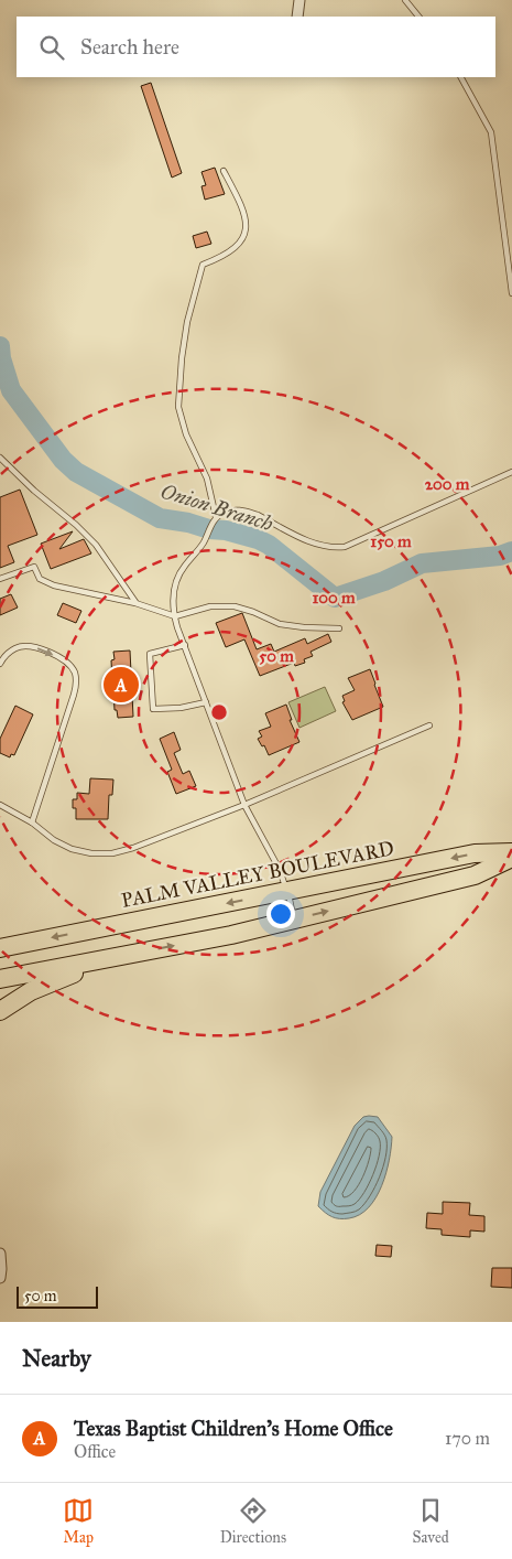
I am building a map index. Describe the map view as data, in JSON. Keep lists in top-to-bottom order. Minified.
{"streets":{"highway":["PALM VALLEY BOULEVARD"]},"water":["Onion Branch"],"scale_bar":"50 m","page":{"search":"Search here","pins":"A","scale":"50 m","heading":"Nearby","list":[{"mark":"A","name":"Texas Baptist Children's Home Office","note":"Office","value":"170 m"}],"nav":["Map","Directions","Saved"]},"rings":["200 m","150 m","100 m","50 m"]}
